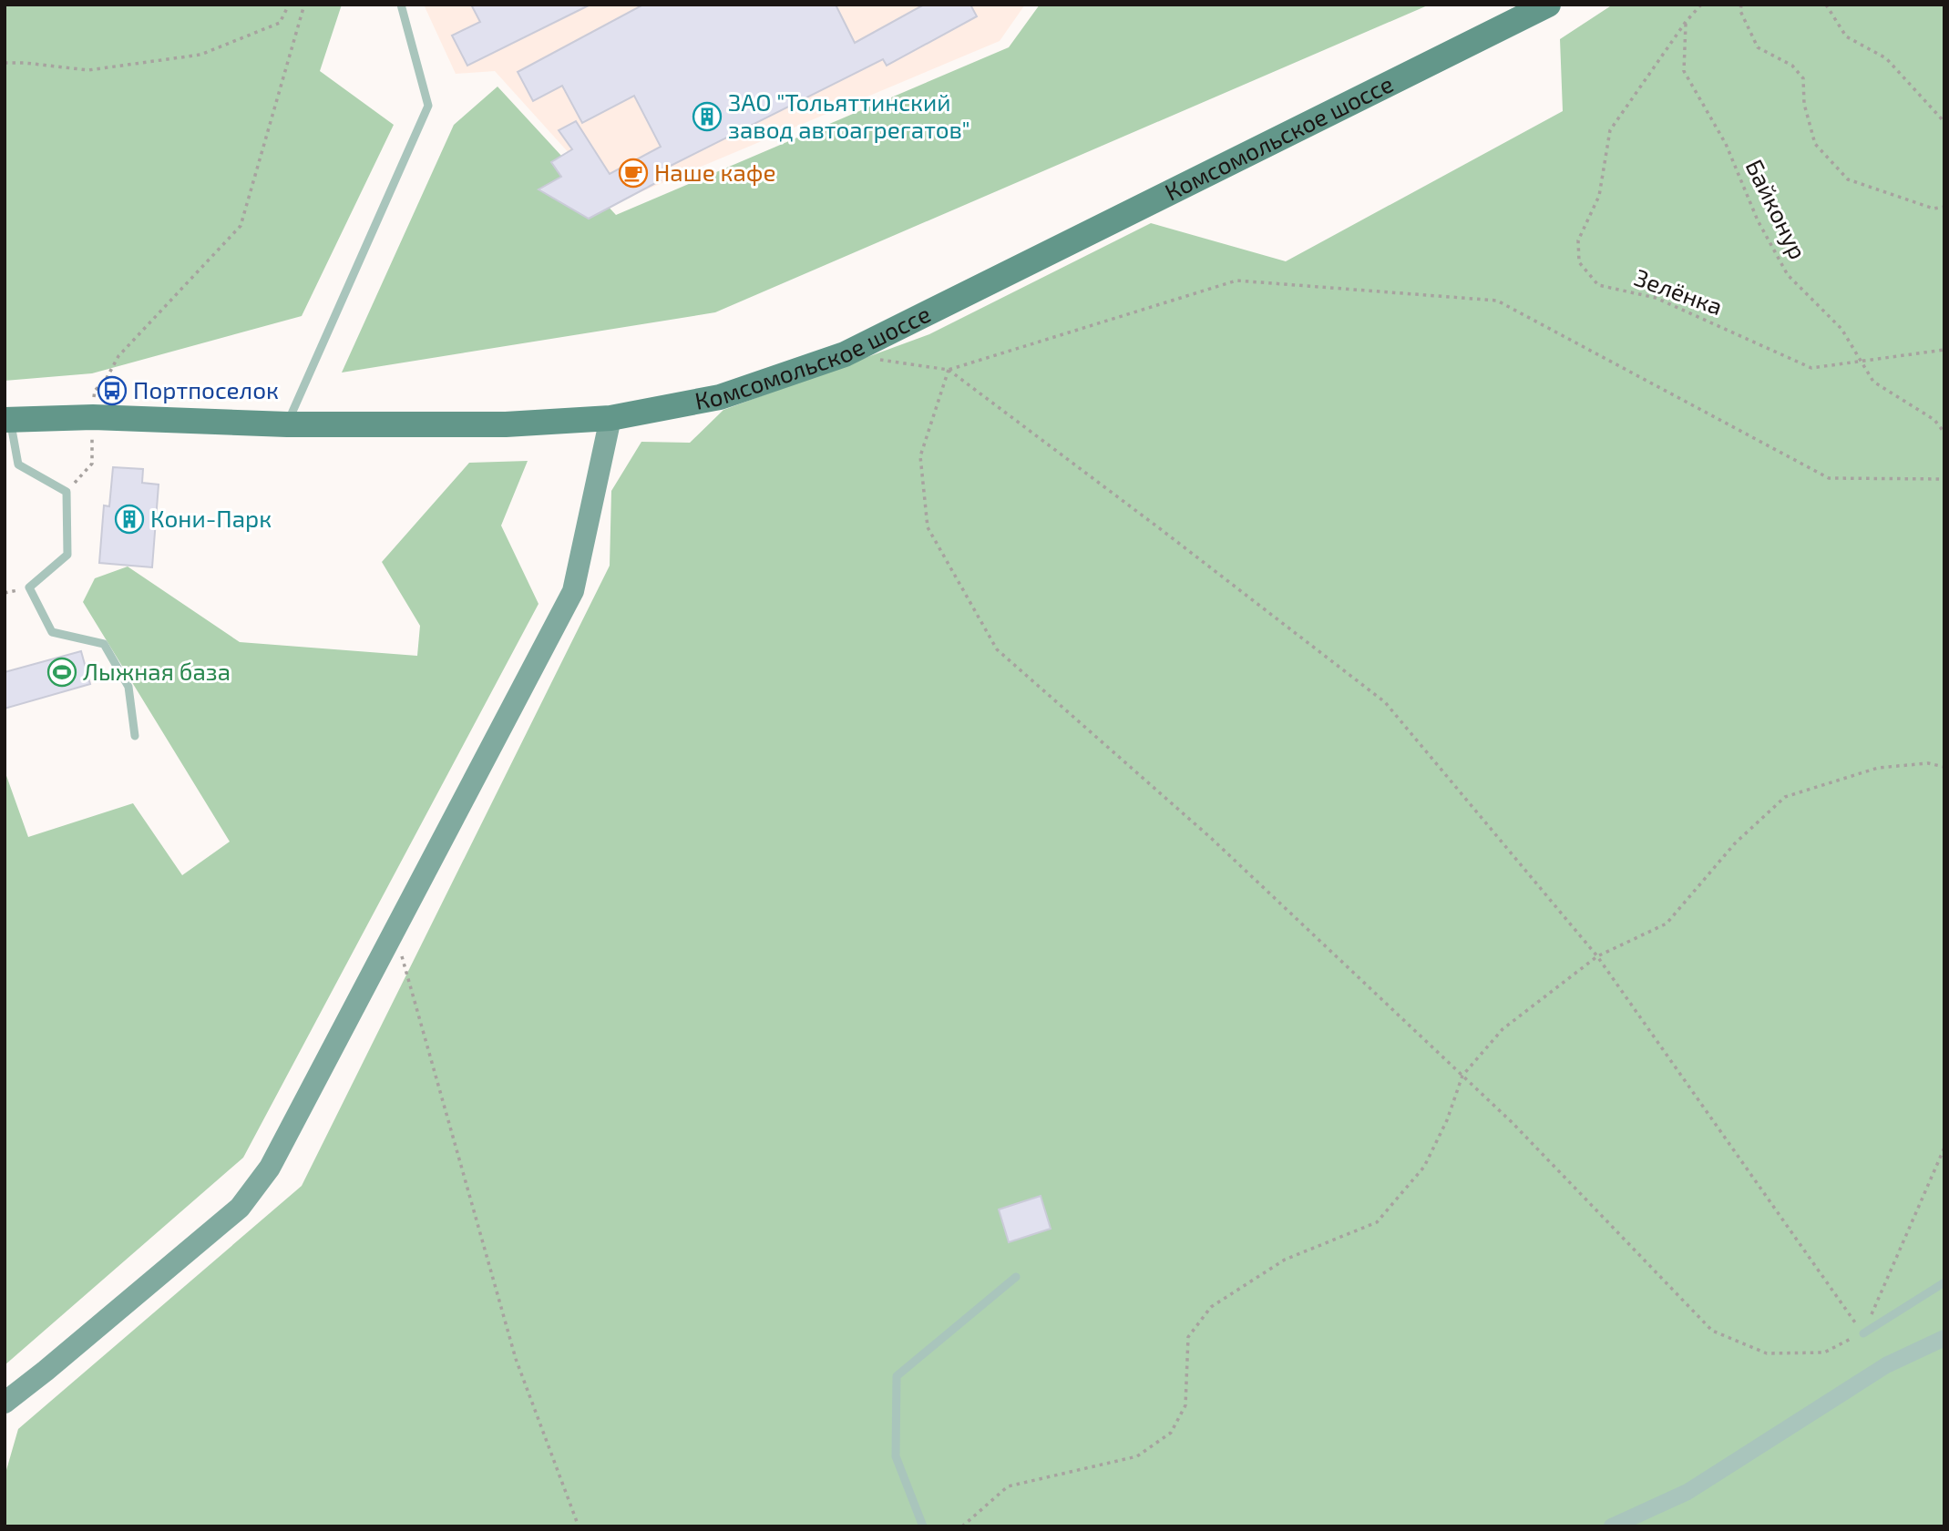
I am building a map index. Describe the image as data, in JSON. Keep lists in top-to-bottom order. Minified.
{"streets":{"main road":["Комсомольское шоссе"],"path":["Байконур","Зелёнка"]},"crossings":[["Байконур","Зелёнка"]],"places":{"building":["ЗАО \"Тольяттинский завод автоагрегатов\"","Кони-Парк"],"cafe":["Наше кафе"],"bus stop":["Портпоселок"],"sports":["Лыжная база"]}}
